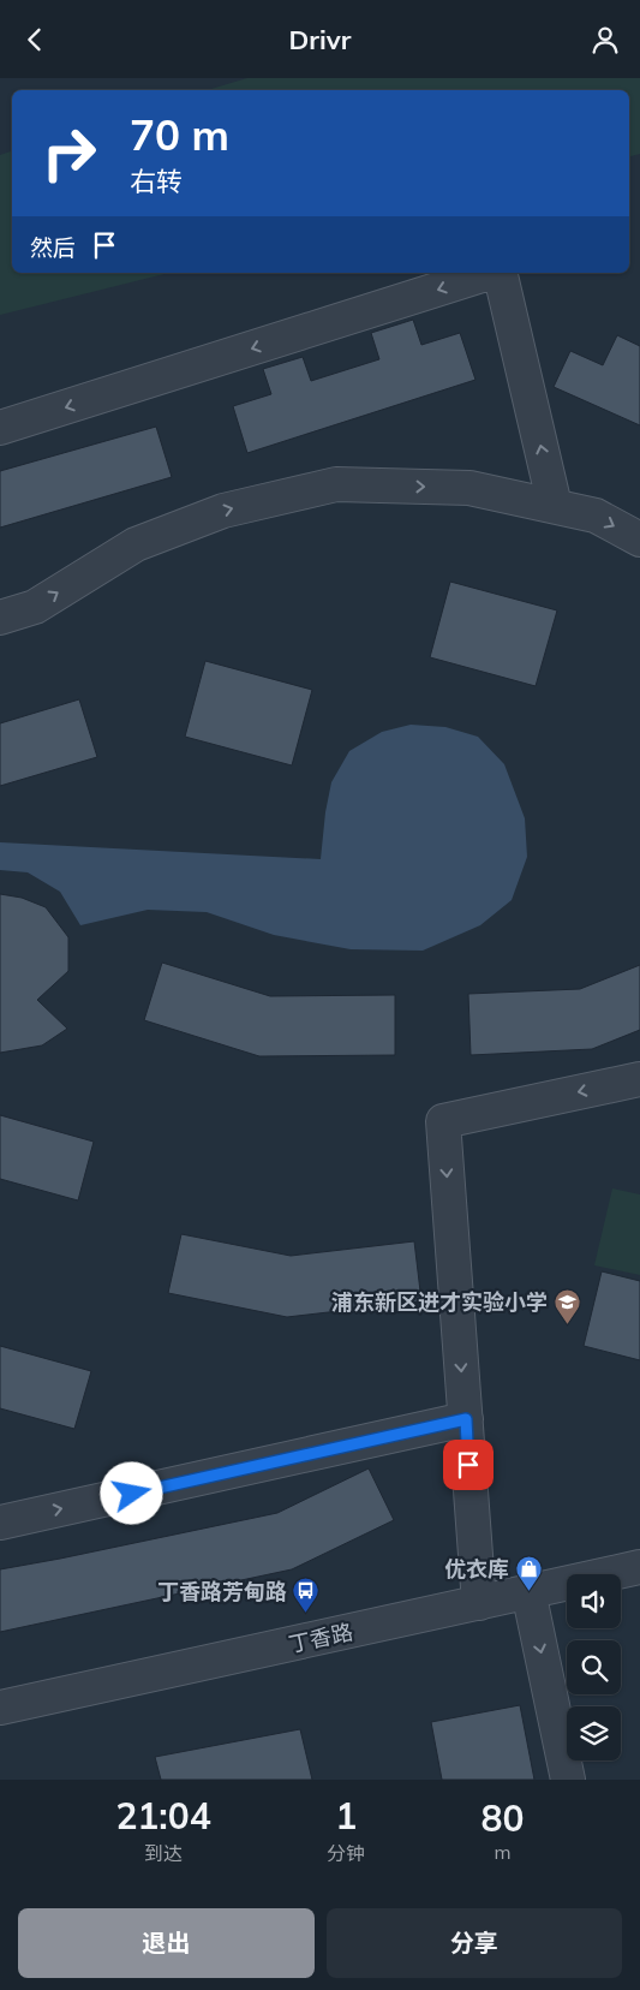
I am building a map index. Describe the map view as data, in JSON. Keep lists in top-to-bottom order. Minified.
{"streets":{"street":["丁香路"]},"places":{"school or university":["浦东新区进才实验小学"],"shop":["优衣库"],"bus stop":["丁香路芳甸路"]},"page":{"header":"Drivr","turn":["70 m","右转"],"then":"然后","eta":["21:04","到达","1","分钟","80","m"],"buttons":["退出","分享"]}}
